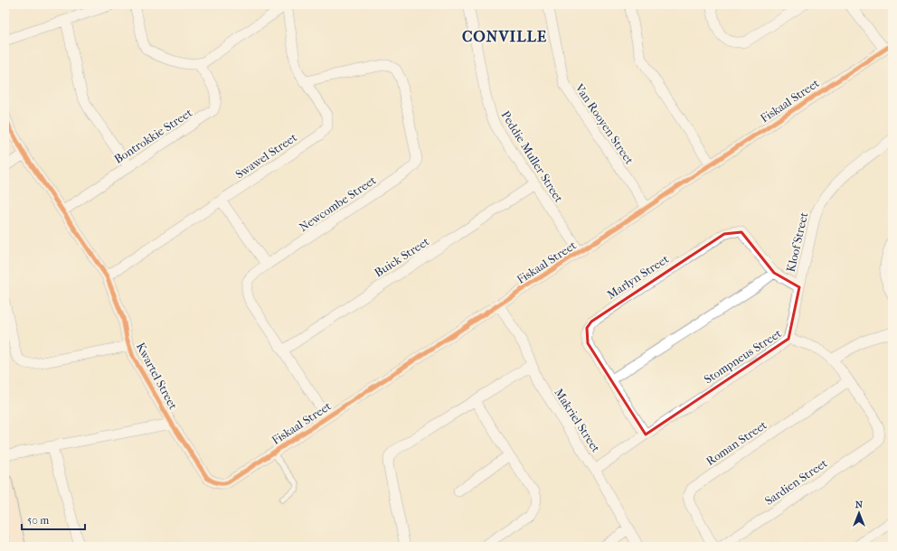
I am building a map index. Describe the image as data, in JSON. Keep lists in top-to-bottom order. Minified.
{"streets":{"street":["Fiskaal Street","Van Rooyen Street","Bontrokkie Street","Swawel Street","Peddie Muller Street","Newcombe Street","Kloof Street","Buick Street","Marlyn Street","Stompneus Street","Kwartel Street","Makriel Street","Roman Street","Sardien Street"]},"crossings":[["Fiskaal Street","Van Rooyen Street"],["Fiskaal Street","Peddie Muller Street"],["Fiskaal Street","Newcombe Street"],["Fiskaal Street","Kwartel Street"],["Fiskaal Street","Makriel Street"],["Bontrokkie Street","Kwartel Street"],["Swawel Street","Newcombe Street"],["Swawel Street","Kwartel Street"],["Peddie Muller Street","Buick Street"],["Newcombe Street","Buick Street"],["Kloof Street","Marlyn Street"],["Kloof Street","Stompneus Street"],["Marlyn Street","Stompneus Street"],["Stompneus Street","Makriel Street"],["Stompneus Street","Roman Street"],["Stompneus Street","Sardien Street"]],"districts":["CONVILLE"],"scale_bar":"50 m","north":"top"}
